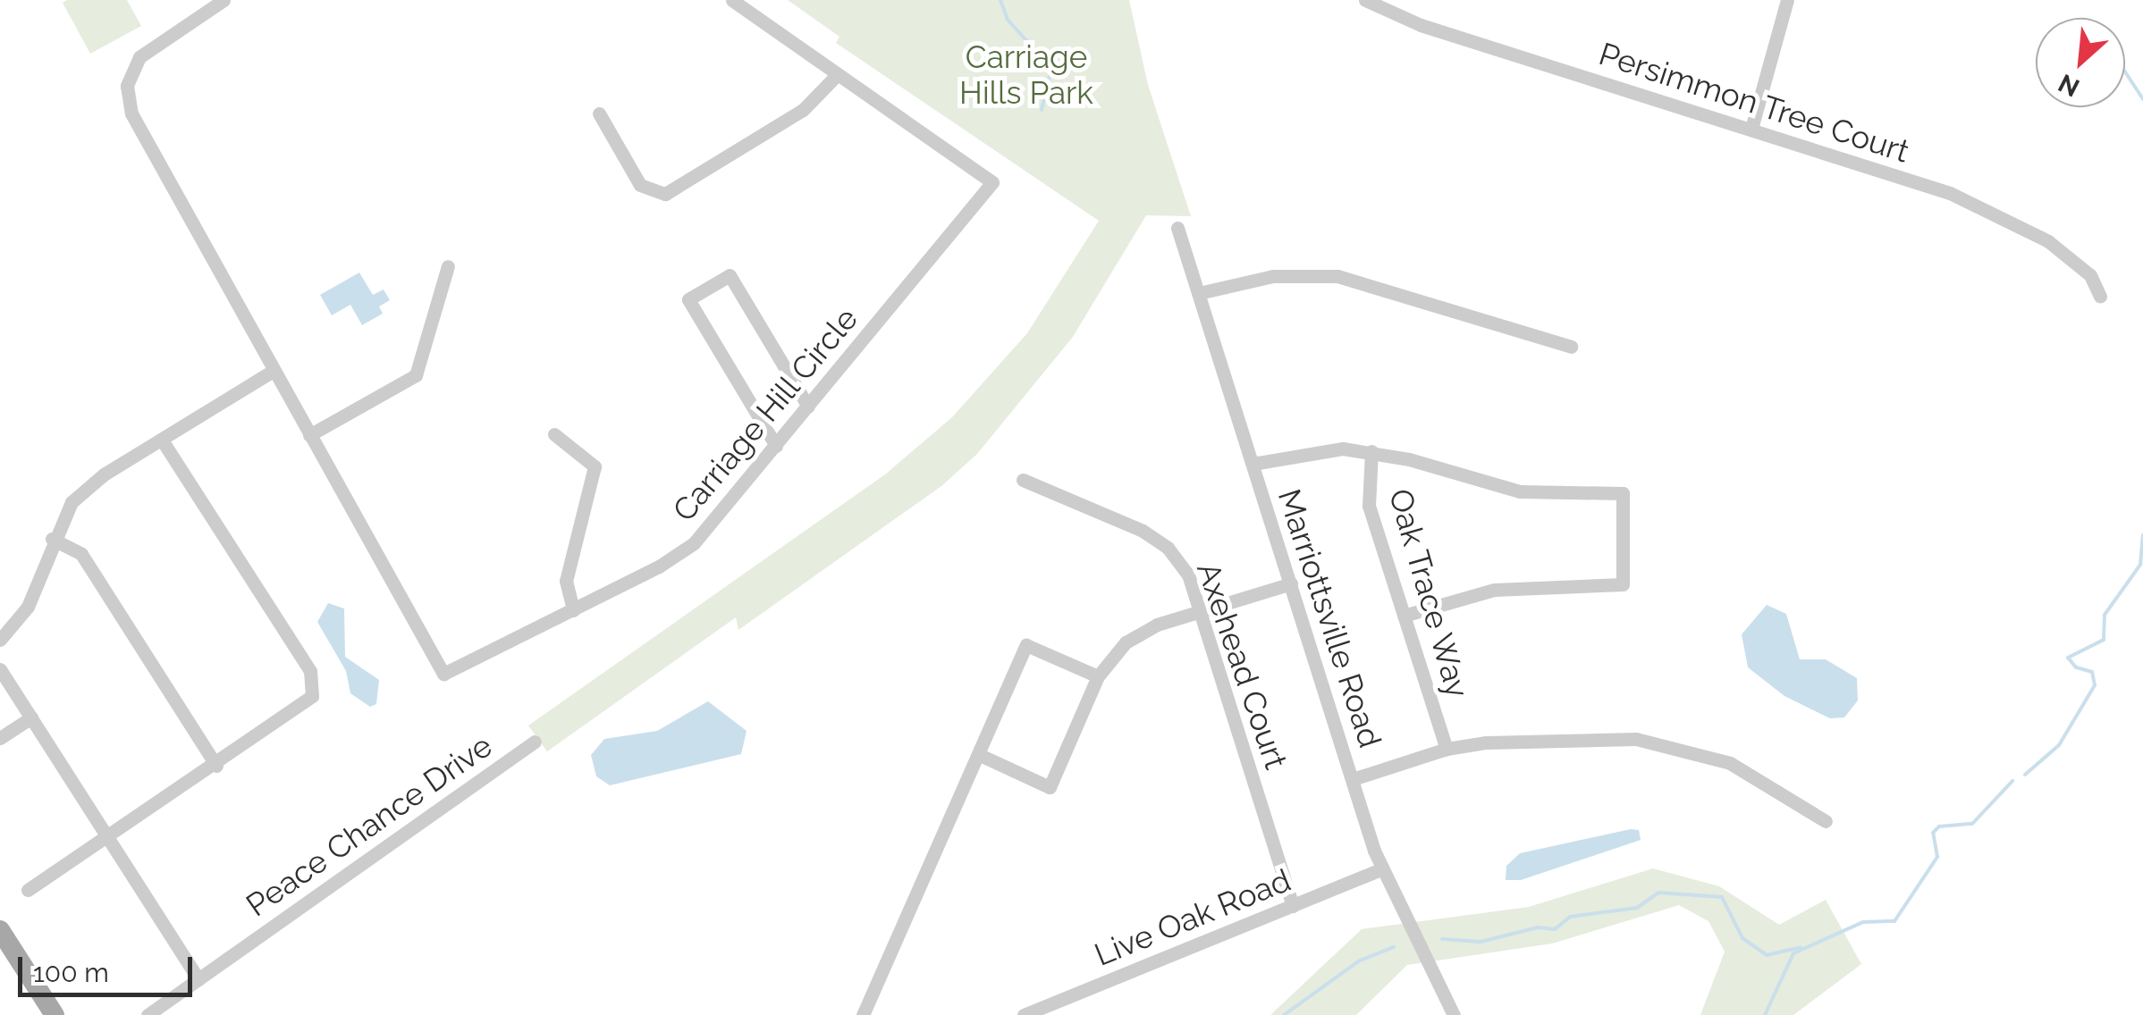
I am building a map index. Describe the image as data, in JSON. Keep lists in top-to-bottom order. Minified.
{"streets":{"street":["Persimmon Tree Court","Carriage Hill Circle","Oak Trace Way","Marriottsville Road","Axehead Court","Peace Chance Drive","Live Oak Road"]},"crossings":[["Marriottsville Road","Live Oak Road"],["Axehead Court","Live Oak Road"]],"parks":["Carriage Hills Park"],"scale_bar":"100 m","north":"bottom left"}
